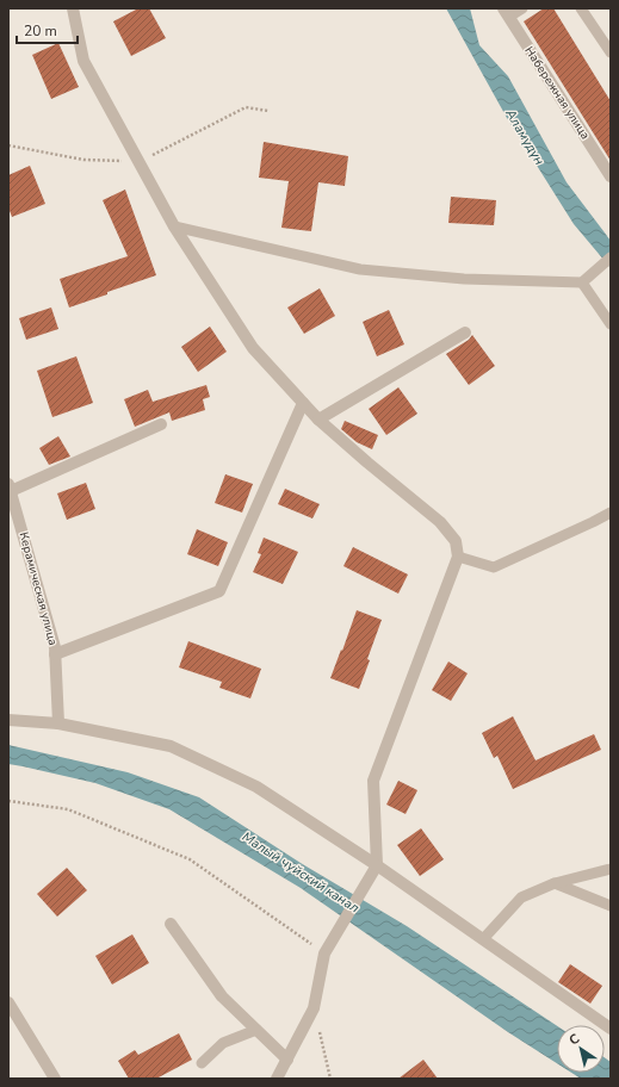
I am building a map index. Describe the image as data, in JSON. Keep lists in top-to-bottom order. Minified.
{"streets":{"street":["Набережная улица","Керамическая улица"]},"water":["Аламүдүн","Малый чуйский канал"],"scale_bar":"20 m","north":"top left"}
